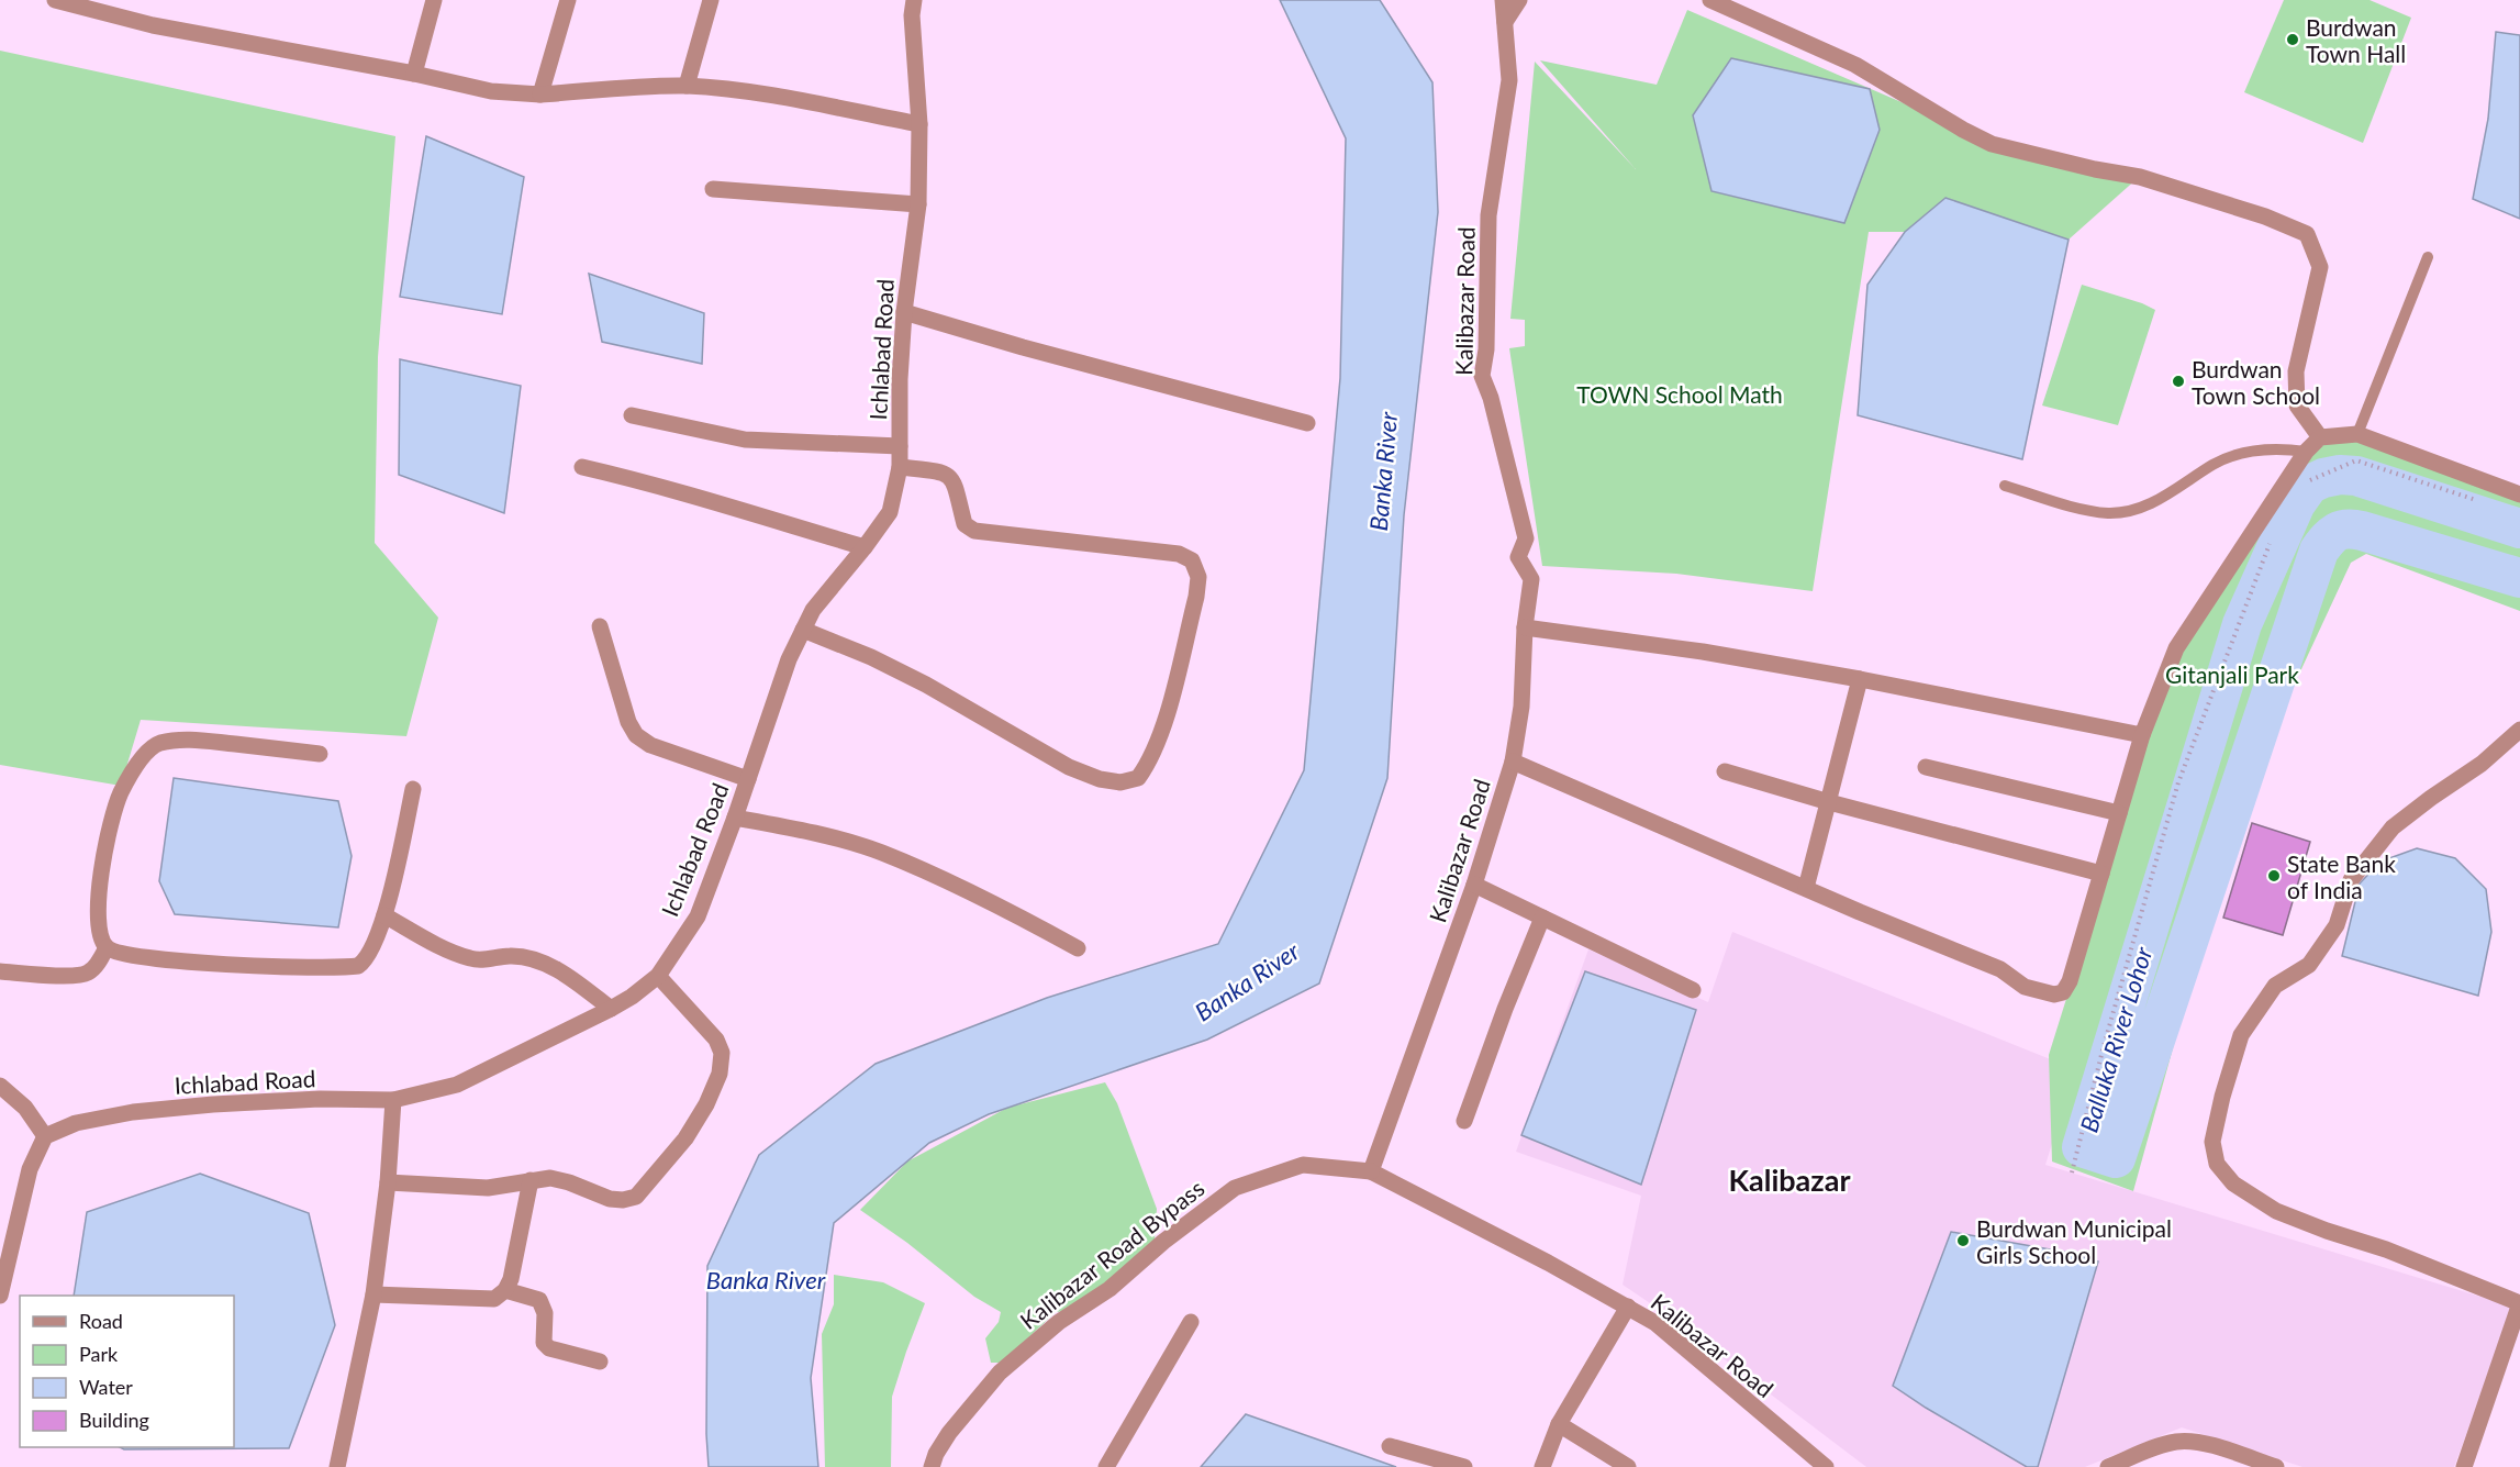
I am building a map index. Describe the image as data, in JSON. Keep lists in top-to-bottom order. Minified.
{"streets":{"street":["Kalibazar Road","Ichlabad Road","Kalibazar Road Bypass"]},"crossings":[["Kalibazar Road","Kalibazar Road Bypass"]],"districts":["Kalibazar"],"water":["Banka River","Balluka River Lohor"],"parks":["TOWN School Math","Gitanjali Park"],"places":["Burdwan Town Hall","Burdwan Town School","State Bank of India","Burdwan Municipal Girls School"],"legend":["Road","Park","Water","Building"]}
